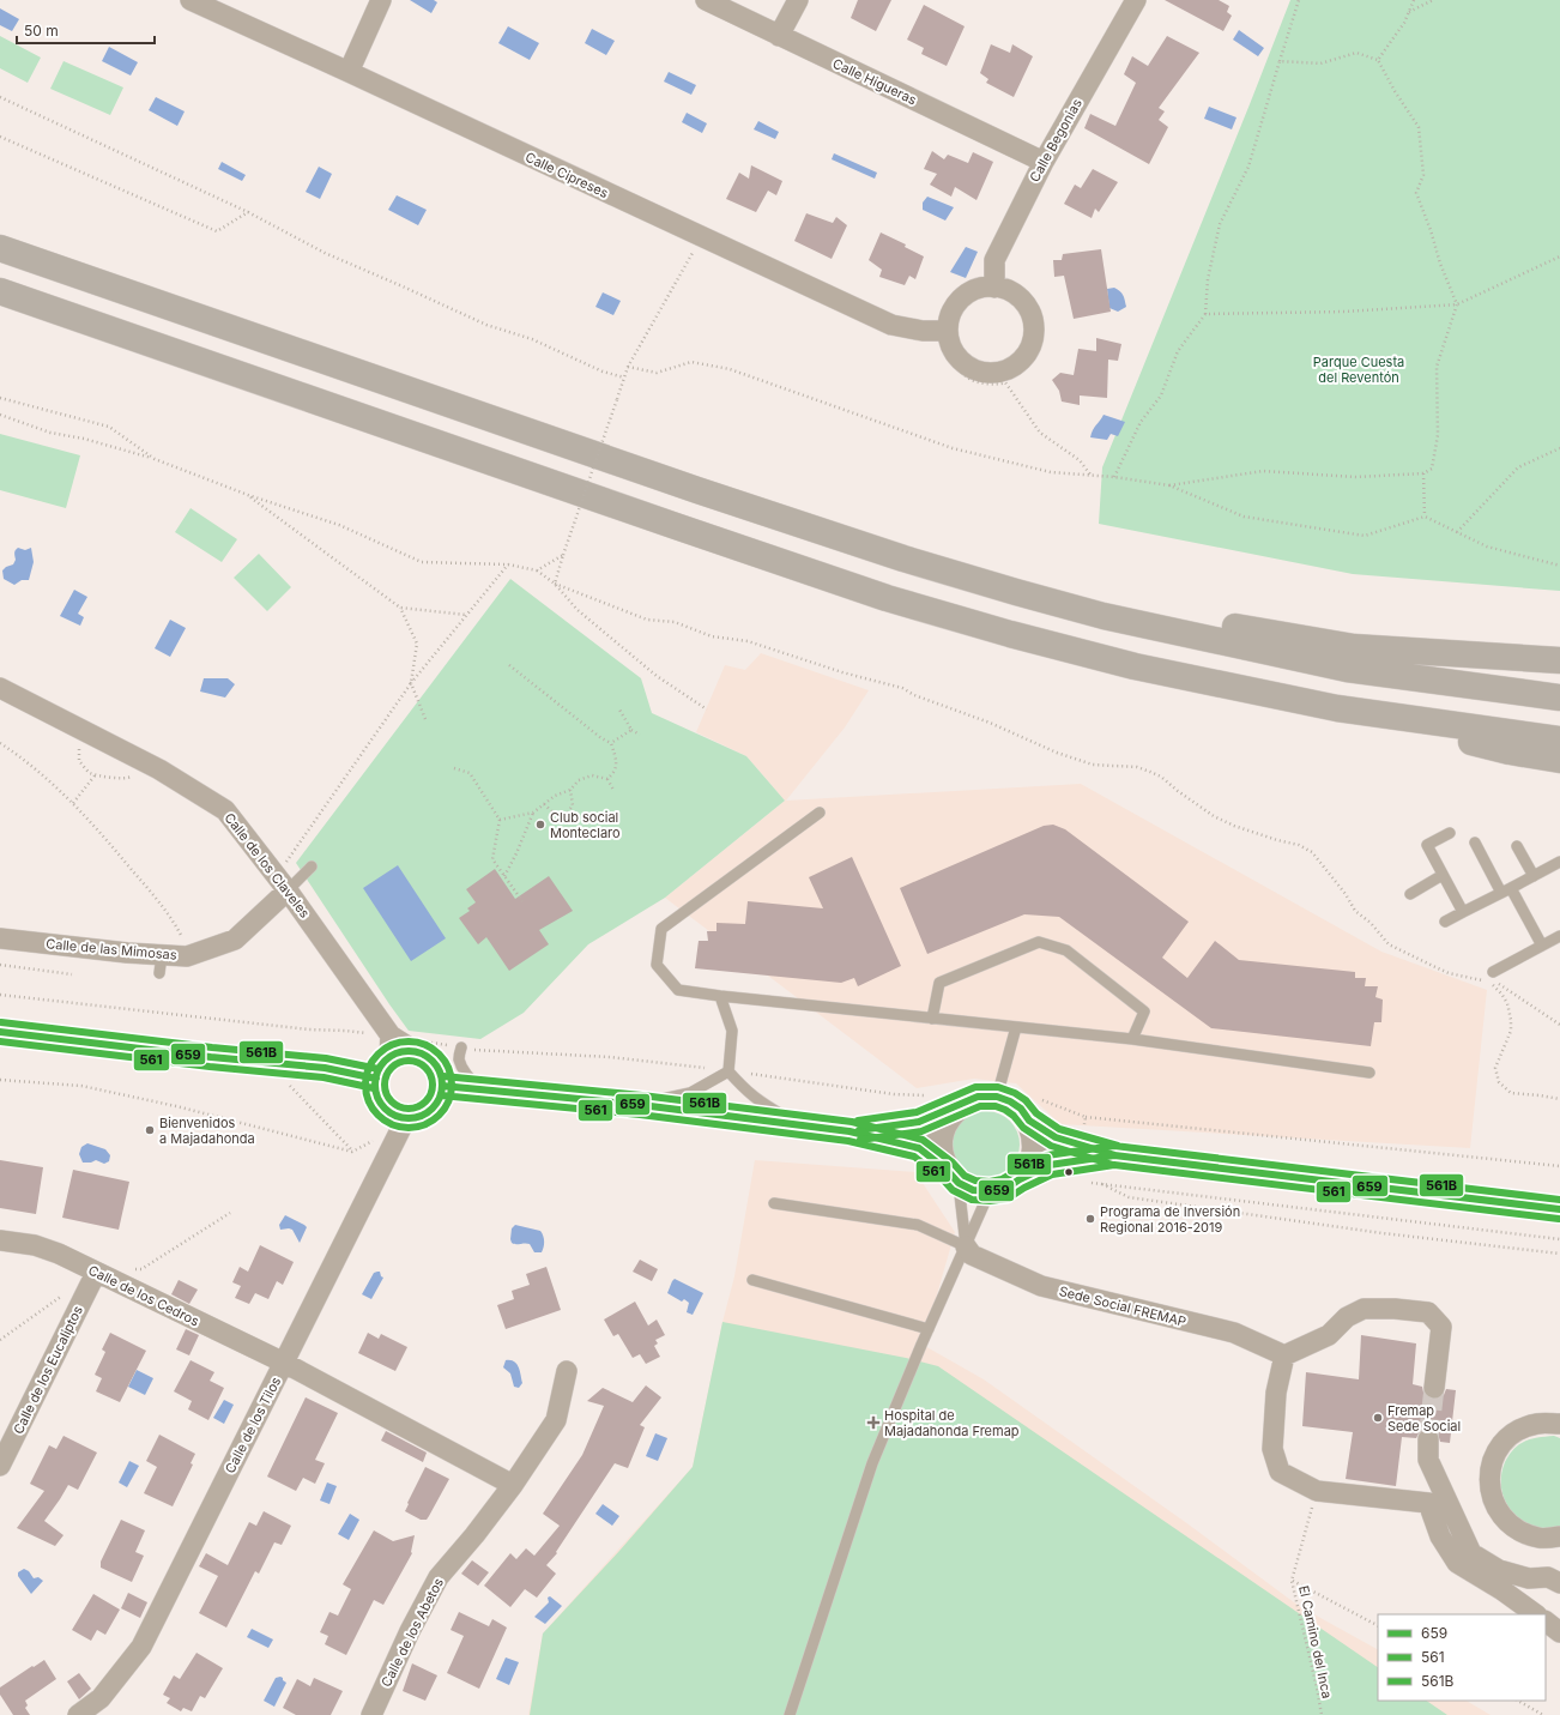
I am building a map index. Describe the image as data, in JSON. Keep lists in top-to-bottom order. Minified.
{"streets":{"street":["Calle Higueras","Calle Begonias","Calle Cipreses","Calle de los Claveles","Calle de las Mimosas","Calle de los Cedros","Sede Social FREMAP","Calle de los Eucaliptos","Calle de los Tilos","Calle de los Abetos"],"path":["El Camino del Inca"]},"crossings":[["Calle Higueras","Calle Begonias"],["Calle Begonias","Calle Cipreses"],["Calle de los Claveles","Calle de las Mimosas"],["Calle de los Claveles","Calle de los Tilos"],["Calle de los Cedros","Calle de los Eucaliptos"],["Calle de los Cedros","Calle de los Tilos"]],"parks":["Parque Cuesta del Reventón"],"places":{"other":["Club social Monteclaro","Bienvenidos a Majadahonda","Programa de Inversión Regional 2016-2019","Fremap Sede Social"],"health":["Hospital de Majadahonda Fremap"]},"lines":["transit line 561B","transit line 659","transit line 561"],"legend":["659","561","561B"],"scale_bar":"50 m"}
